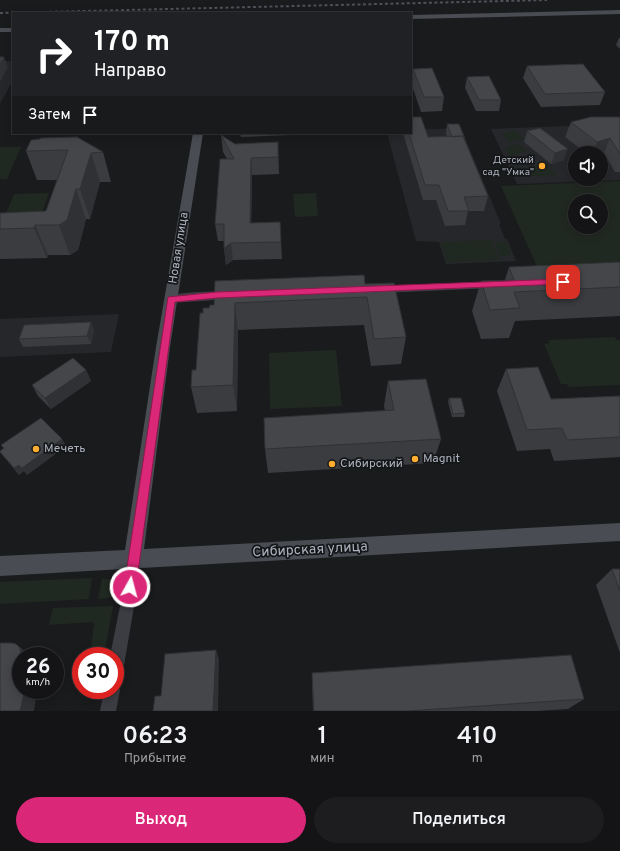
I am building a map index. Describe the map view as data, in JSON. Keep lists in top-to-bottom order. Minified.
{"streets":{"main road":["Новая улица","Сибирская улица"]},"crossings":[["Новая улица","Сибирская улица"]],"places":["Детский сад \"Умка\"","Мечеть","Magnit","Сибирский"],"page":{"turn":["170 m","Направо"],"then":"Затем","speed":"26 km/h","limit":"30","eta":["06:23","Прибытие","1","мин","410","m"],"buttons":["Выход","Поделиться"]}}
